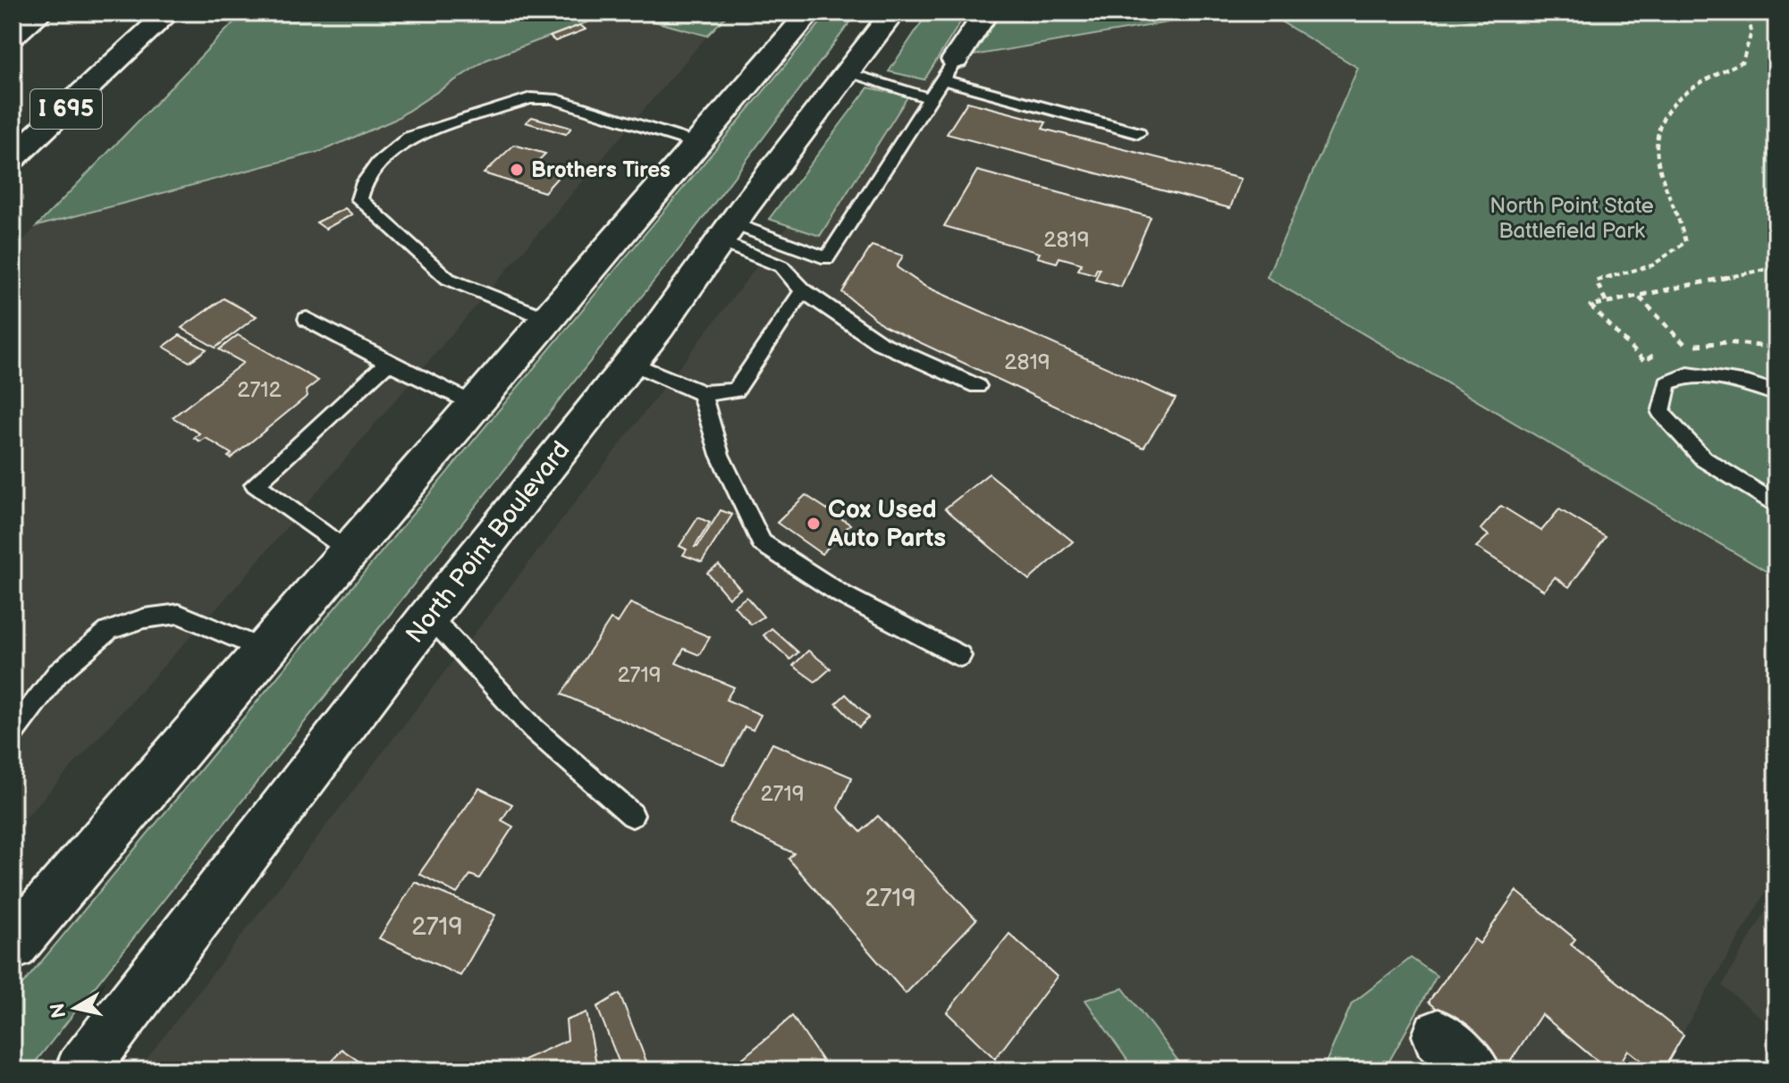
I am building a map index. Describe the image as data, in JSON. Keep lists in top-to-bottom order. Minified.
{"streets":{"main road":["I 695","North Point Boulevard"]},"parks":["North Point State Battlefield Park"],"places":["Brothers Tires","Cox Used Auto Parts"],"house_numbers":["2819","2819","2712","2719","2719","2719","2719"],"north":"left"}
